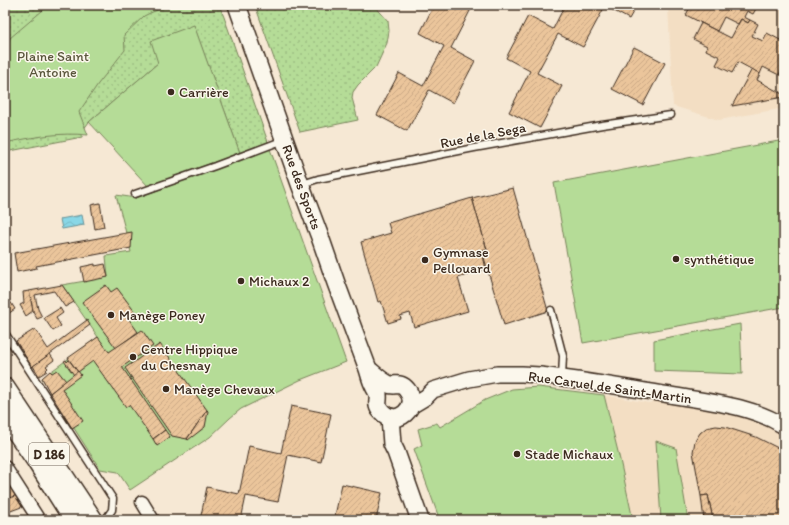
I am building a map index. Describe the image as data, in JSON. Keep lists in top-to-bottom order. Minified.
{"streets":{"main road":["Rue des Sports","D 186"],"street":["Rue Caruel de Saint-Martin"],"lane":["Rue de la Sega"]},"crossings":[["Rue de la Sega","Rue des Sports"],["Rue des Sports","Rue Caruel de Saint-Martin"]],"parks":["Plaine Saint Antoine"],"places":["Carrière","synthétique","Gymnase Pellouard","Michaux 2","Manège Poney","Centre Hippique du Chesnay","Manège Chevaux","Stade Michaux"]}
